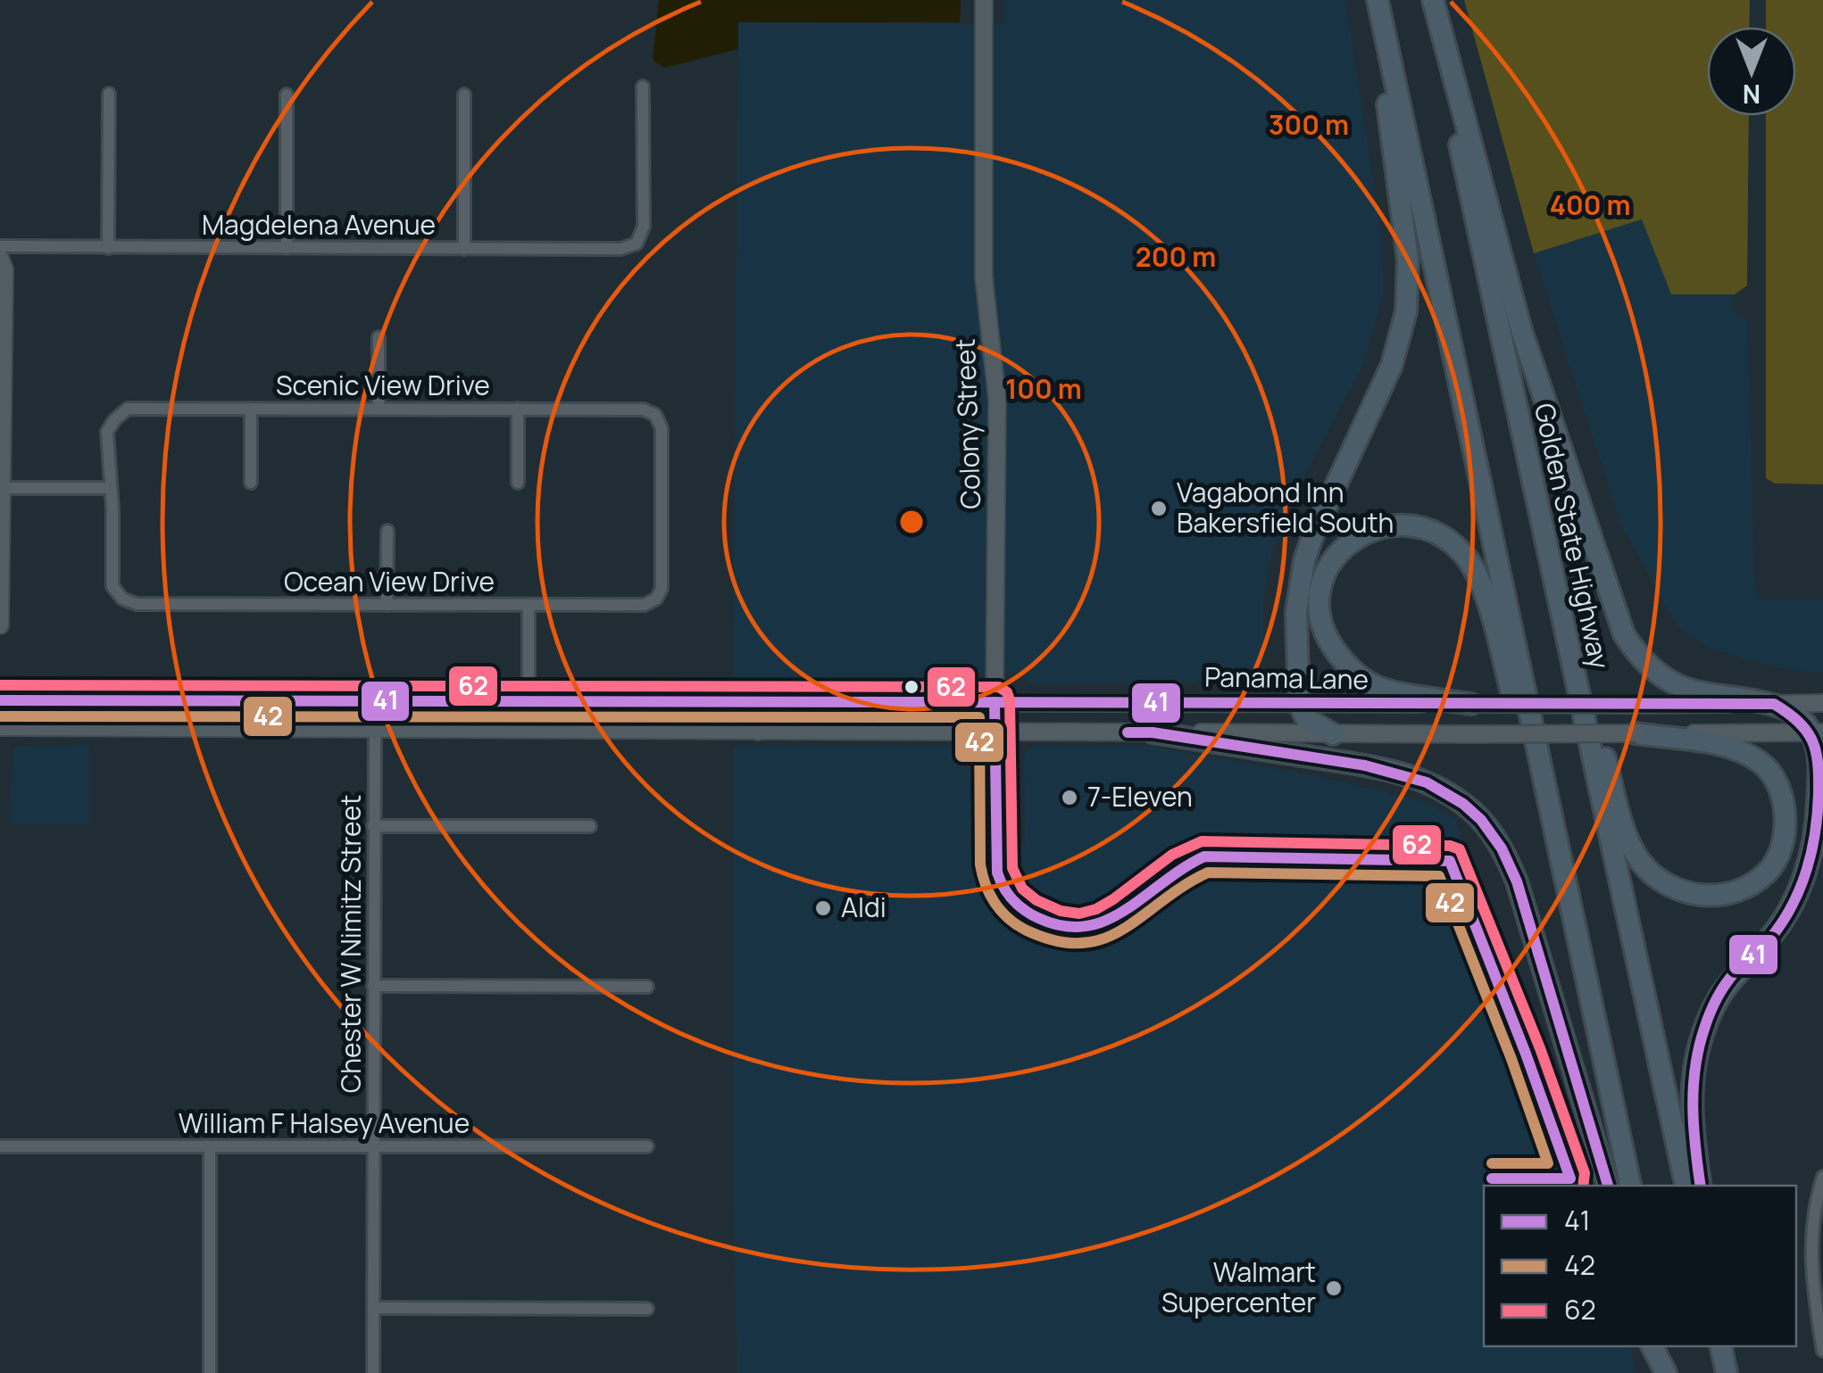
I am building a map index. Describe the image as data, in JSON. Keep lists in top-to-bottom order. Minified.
{"streets":{"highway":["Golden State Highway"],"main road":["Colony Street","Panama Lane"],"street":["Magdelena Avenue","Scenic View Drive","Ocean View Drive","Chester W Nimitz Street","William F Halsey Avenue"]},"crossings":[["Scenic View Drive","Ocean View Drive"],["Colony Street","Panama Lane"],["Panama Lane","Chester W Nimitz Street"],["Chester W Nimitz Street","William F Halsey Avenue"]],"places":["Vagabond Inn Bakersfield South","7-Eleven","Aldi","Walmart Supercenter"],"lines":["transit line 62","transit line 41","transit line 42"],"legend":["41","42","62"],"north":"bottom","rings":["300 m","400 m","200 m","100 m"]}
